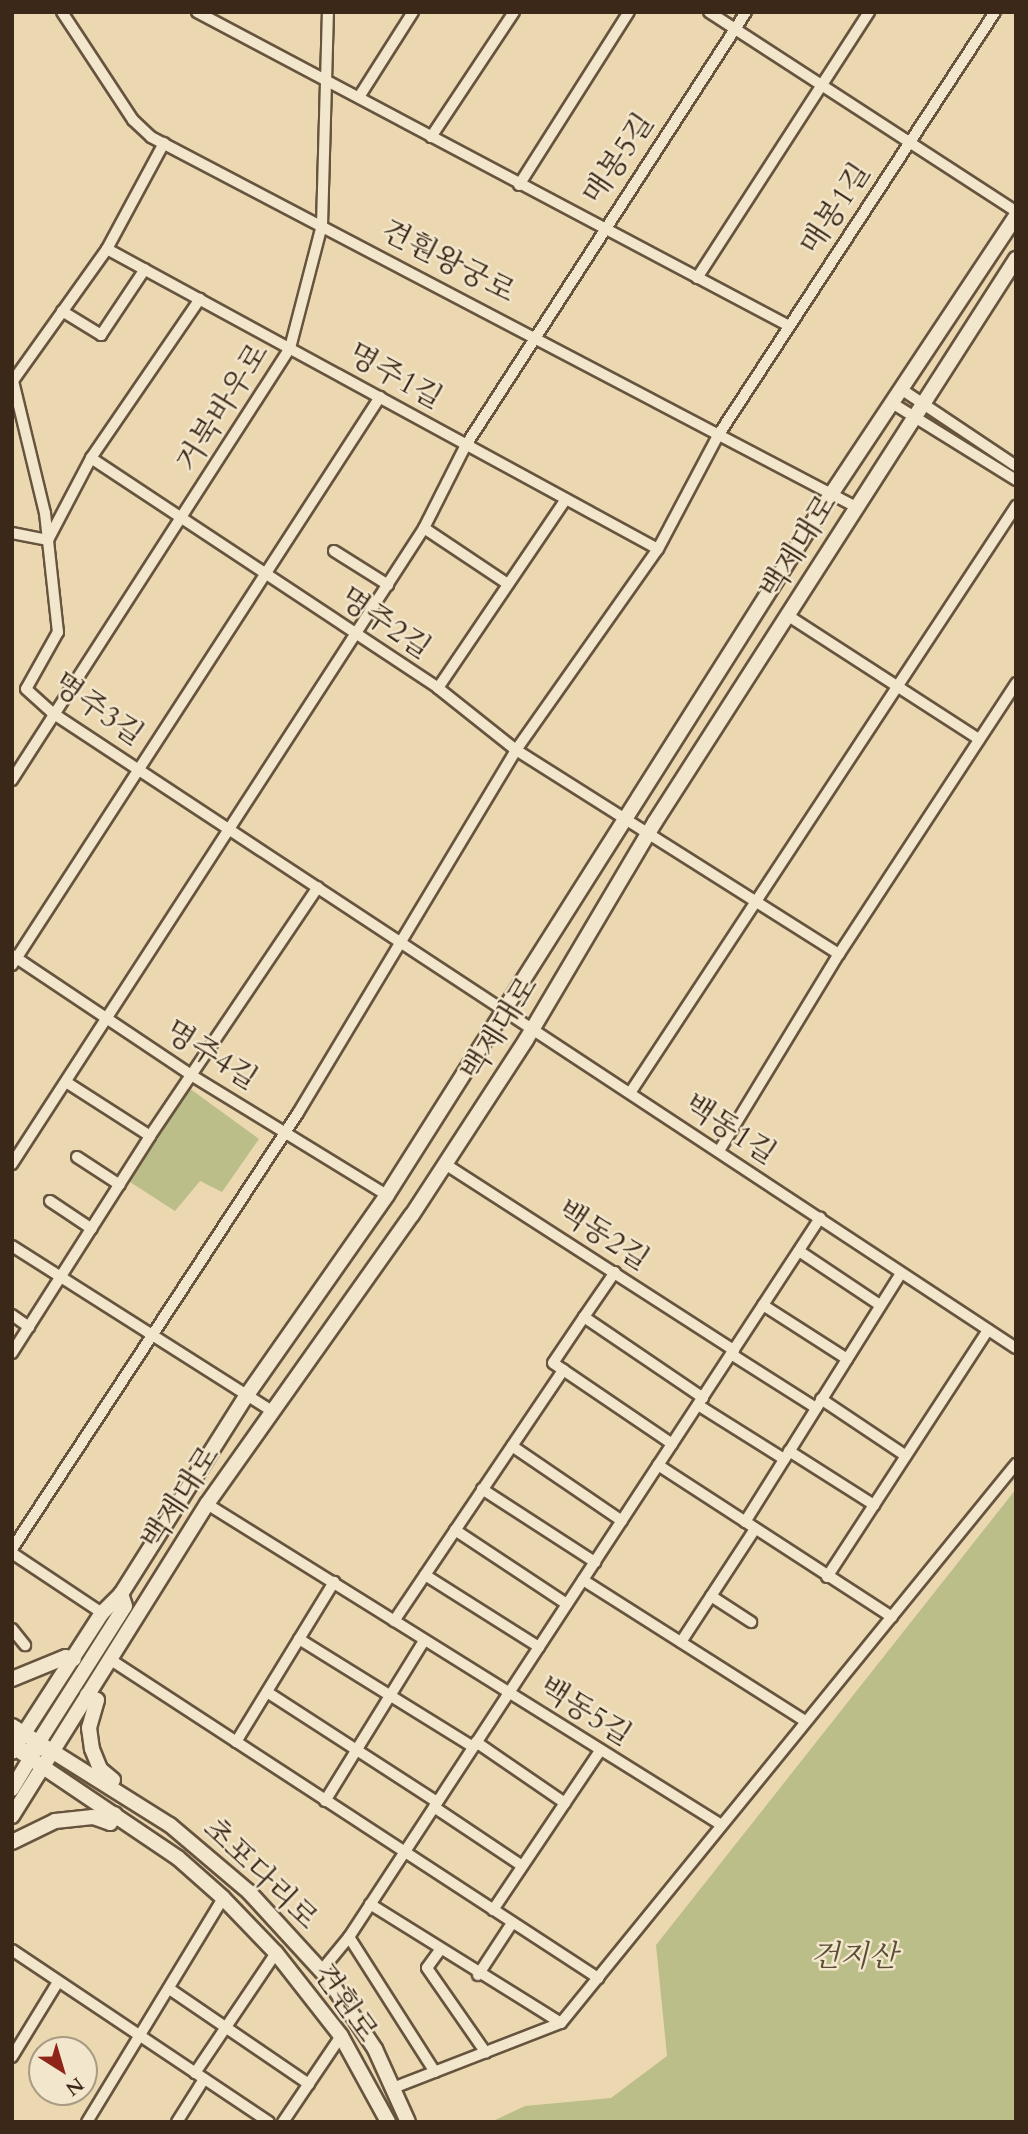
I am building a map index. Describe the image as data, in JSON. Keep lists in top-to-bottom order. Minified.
{"streets":{"street":["매봉5길","매봉1길","견훤왕궁로","명주1길","거북바우로","백제대로","명주2길","명주3길","명주4길","백동1길","백동2길","백동5길","초포다리로","견훤로"]},"crossings":[["매봉5길","견훤왕궁로"],["매봉5길","명주1길"],["매봉5길","명주2길"],["매봉5길","명주3길"],["매봉5길","명주4길"],["매봉1길","견훤왕궁로"],["매봉1길","명주1길"],["매봉1길","명주2길"],["매봉1길","명주3길"],["매봉1길","명주4길"],["견훤왕궁로","거북바우로"],["견훤왕궁로","백제대로"],["견훤왕궁로","명주3길"],["명주1길","거북바우로"],["명주1길","명주3길"],["거북바우로","명주2길"],["거북바우로","명주3길"],["백제대로","명주2길"],["백제대로","명주3길"],["백제대로","명주4길"],["백제대로","백동1길"],["백제대로","백동2길"],["백제대로","백동5길"],["백제대로","초포다리로"],["백제대로","견훤로"],["명주3길","백동1길"]],"parks":["건지산"],"north":"bottom right"}
